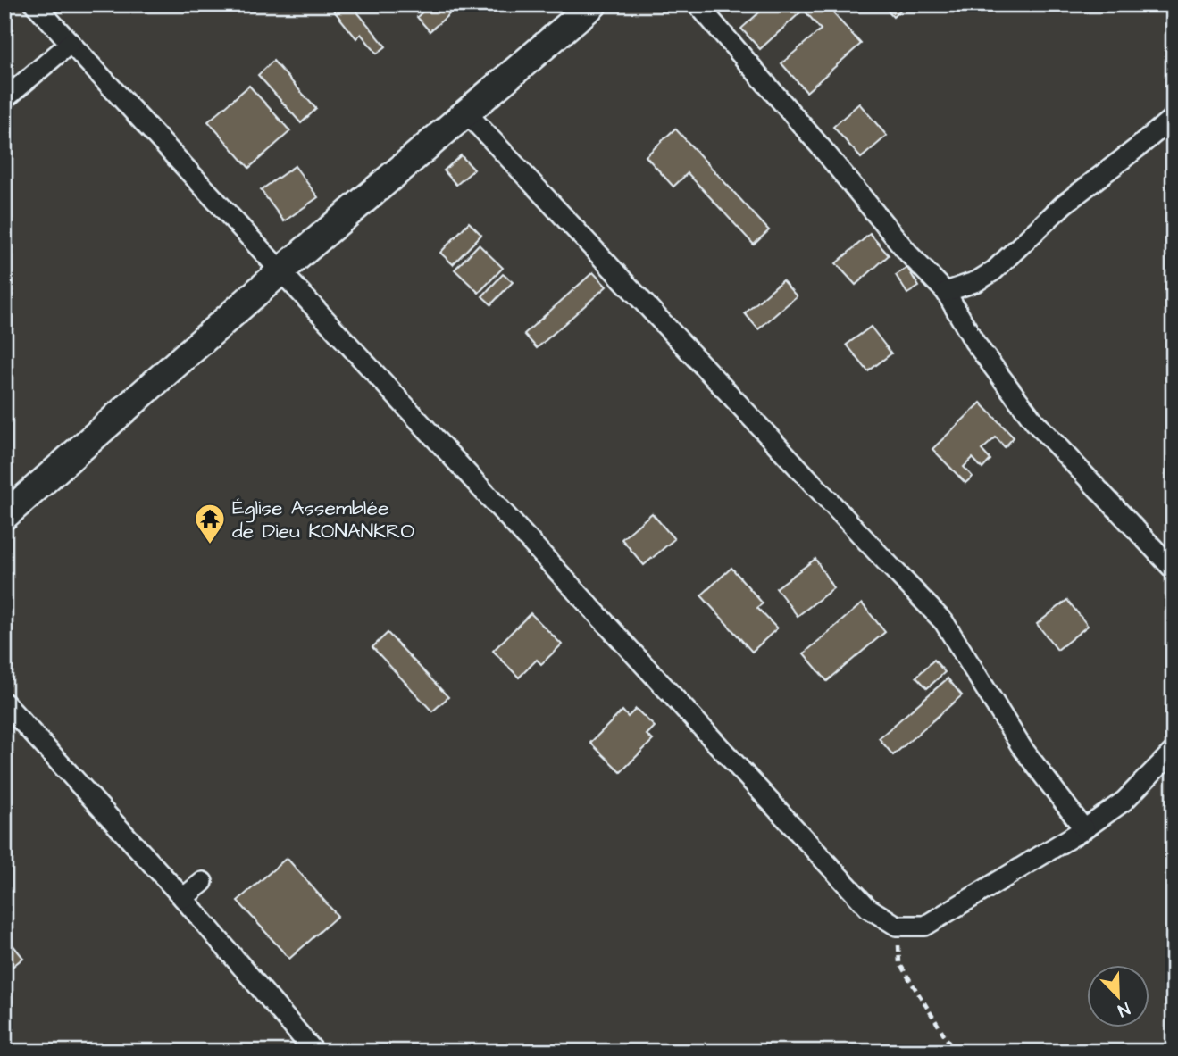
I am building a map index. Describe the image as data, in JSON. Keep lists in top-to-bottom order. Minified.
{"places":{"temple":["Église Assemblée de Dieu KONANKRO"]},"north":"bottom right"}
